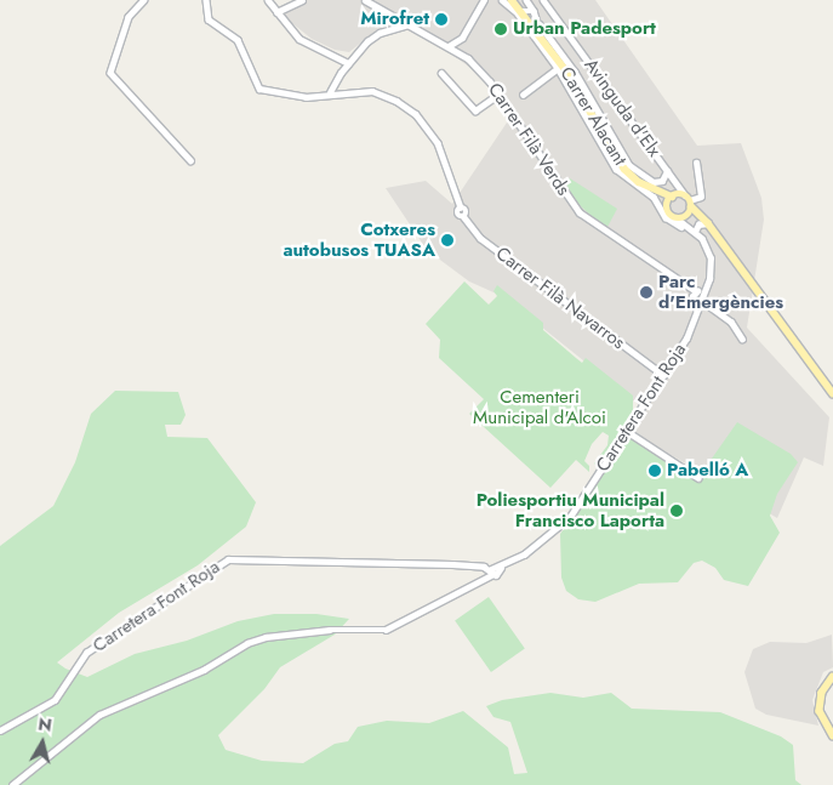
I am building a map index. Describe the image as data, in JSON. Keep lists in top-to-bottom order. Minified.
{"streets":{"main road":["Carrer Alacant"],"street":["Avinguda d'Elx","Carrer Filà Verds","Carrer Filà Navarros","Carretera Font Roja"]},"crossings":[["Avinguda d'Elx","Carrer Alacant"],["Carrer Alacant","Carrer Filà Verds"],["Carrer Filà Verds","Carretera Font Roja"],["Carrer Filà Navarros","Carretera Font Roja"]],"parks":["Cementeri Municipal d'Alcoi"],"places":["Mirofret","Urban Padesport","Cotxeres autobusos TUASA","Parc d'Emergències","Pabelló A","Poliesportiu Municipal Francisco Laporta"],"north":"top"}
